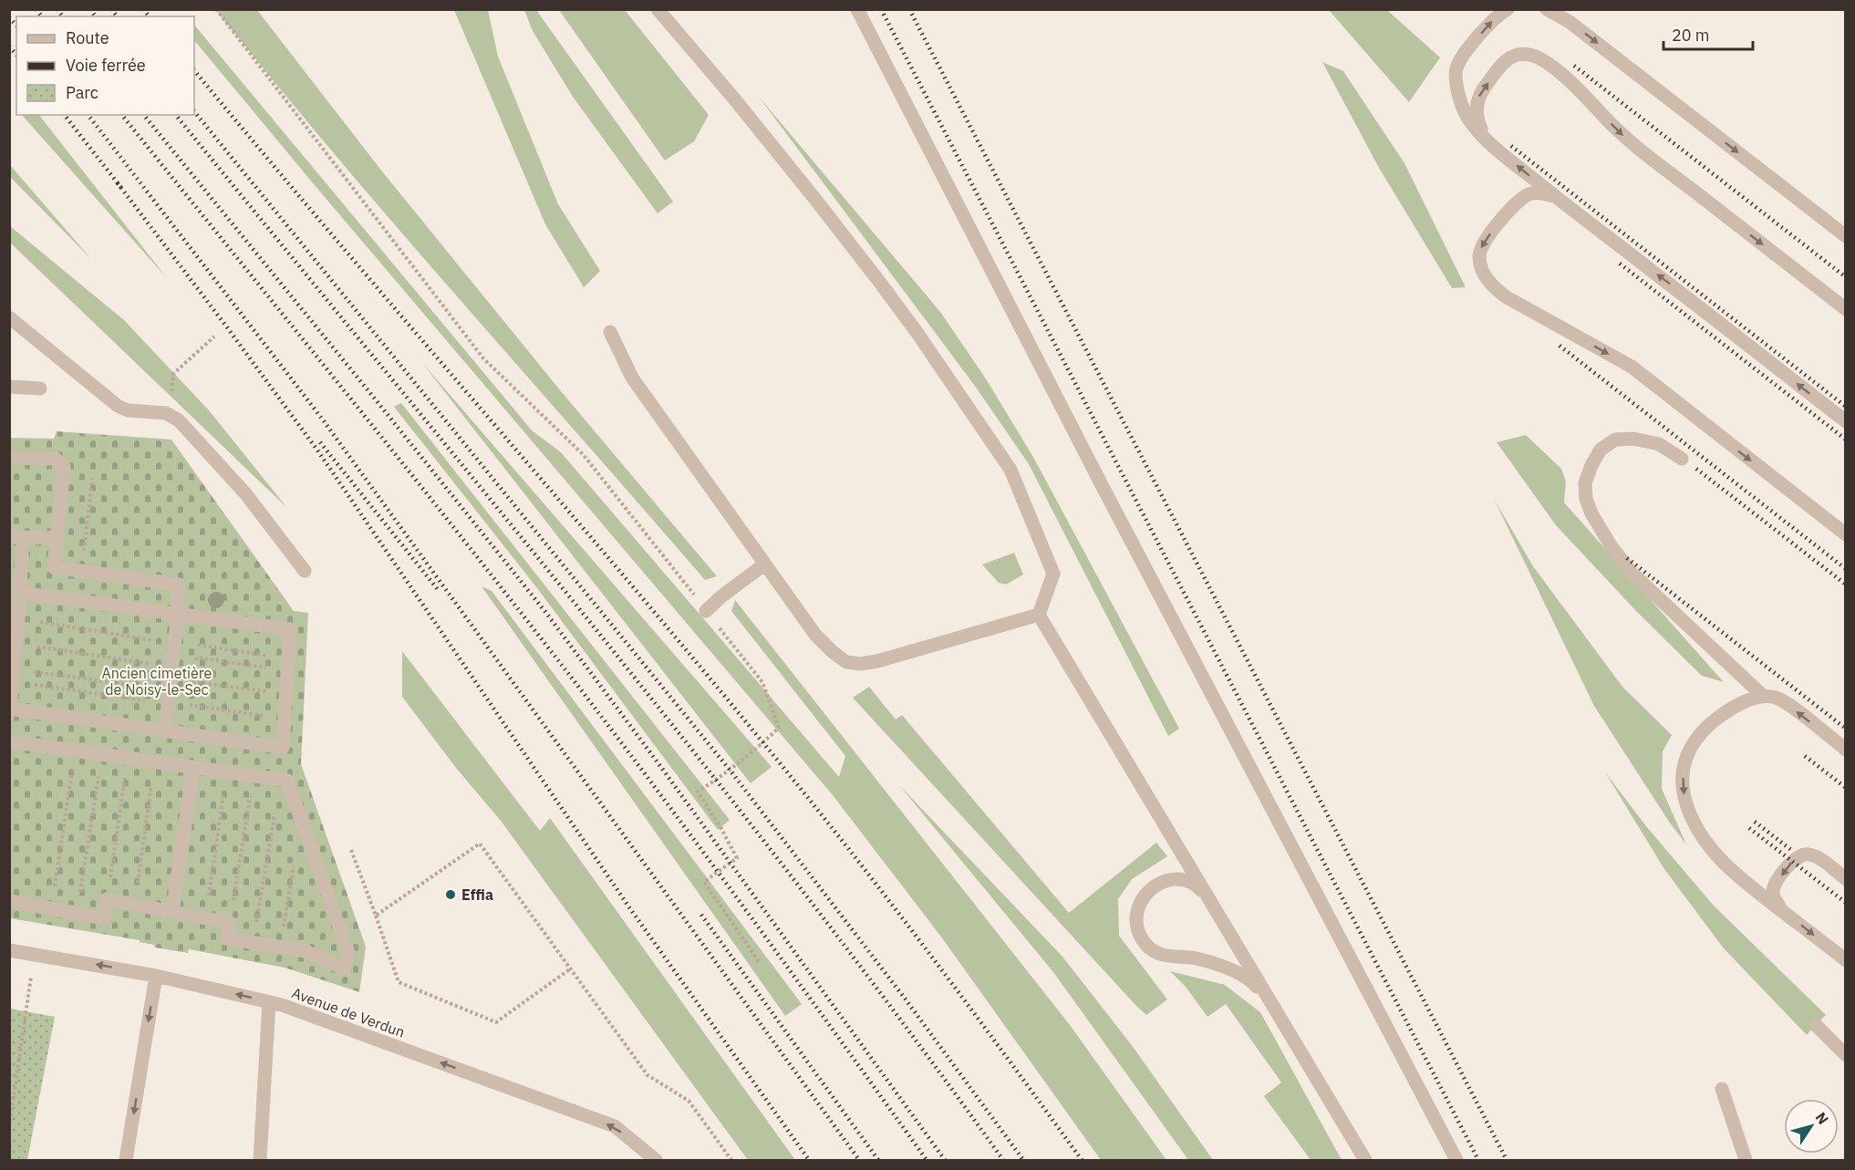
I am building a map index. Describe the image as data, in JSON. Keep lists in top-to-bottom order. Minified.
{"streets":{"street":["Avenue de Verdun"]},"one_way":["Avenue de Verdun"],"parks":["Ancien cimetière de Noisy-le-Sec"],"places":["Effia"],"legend":["Route","Voie ferrée","Parc"],"scale_bar":"20 m","north":"top right"}
